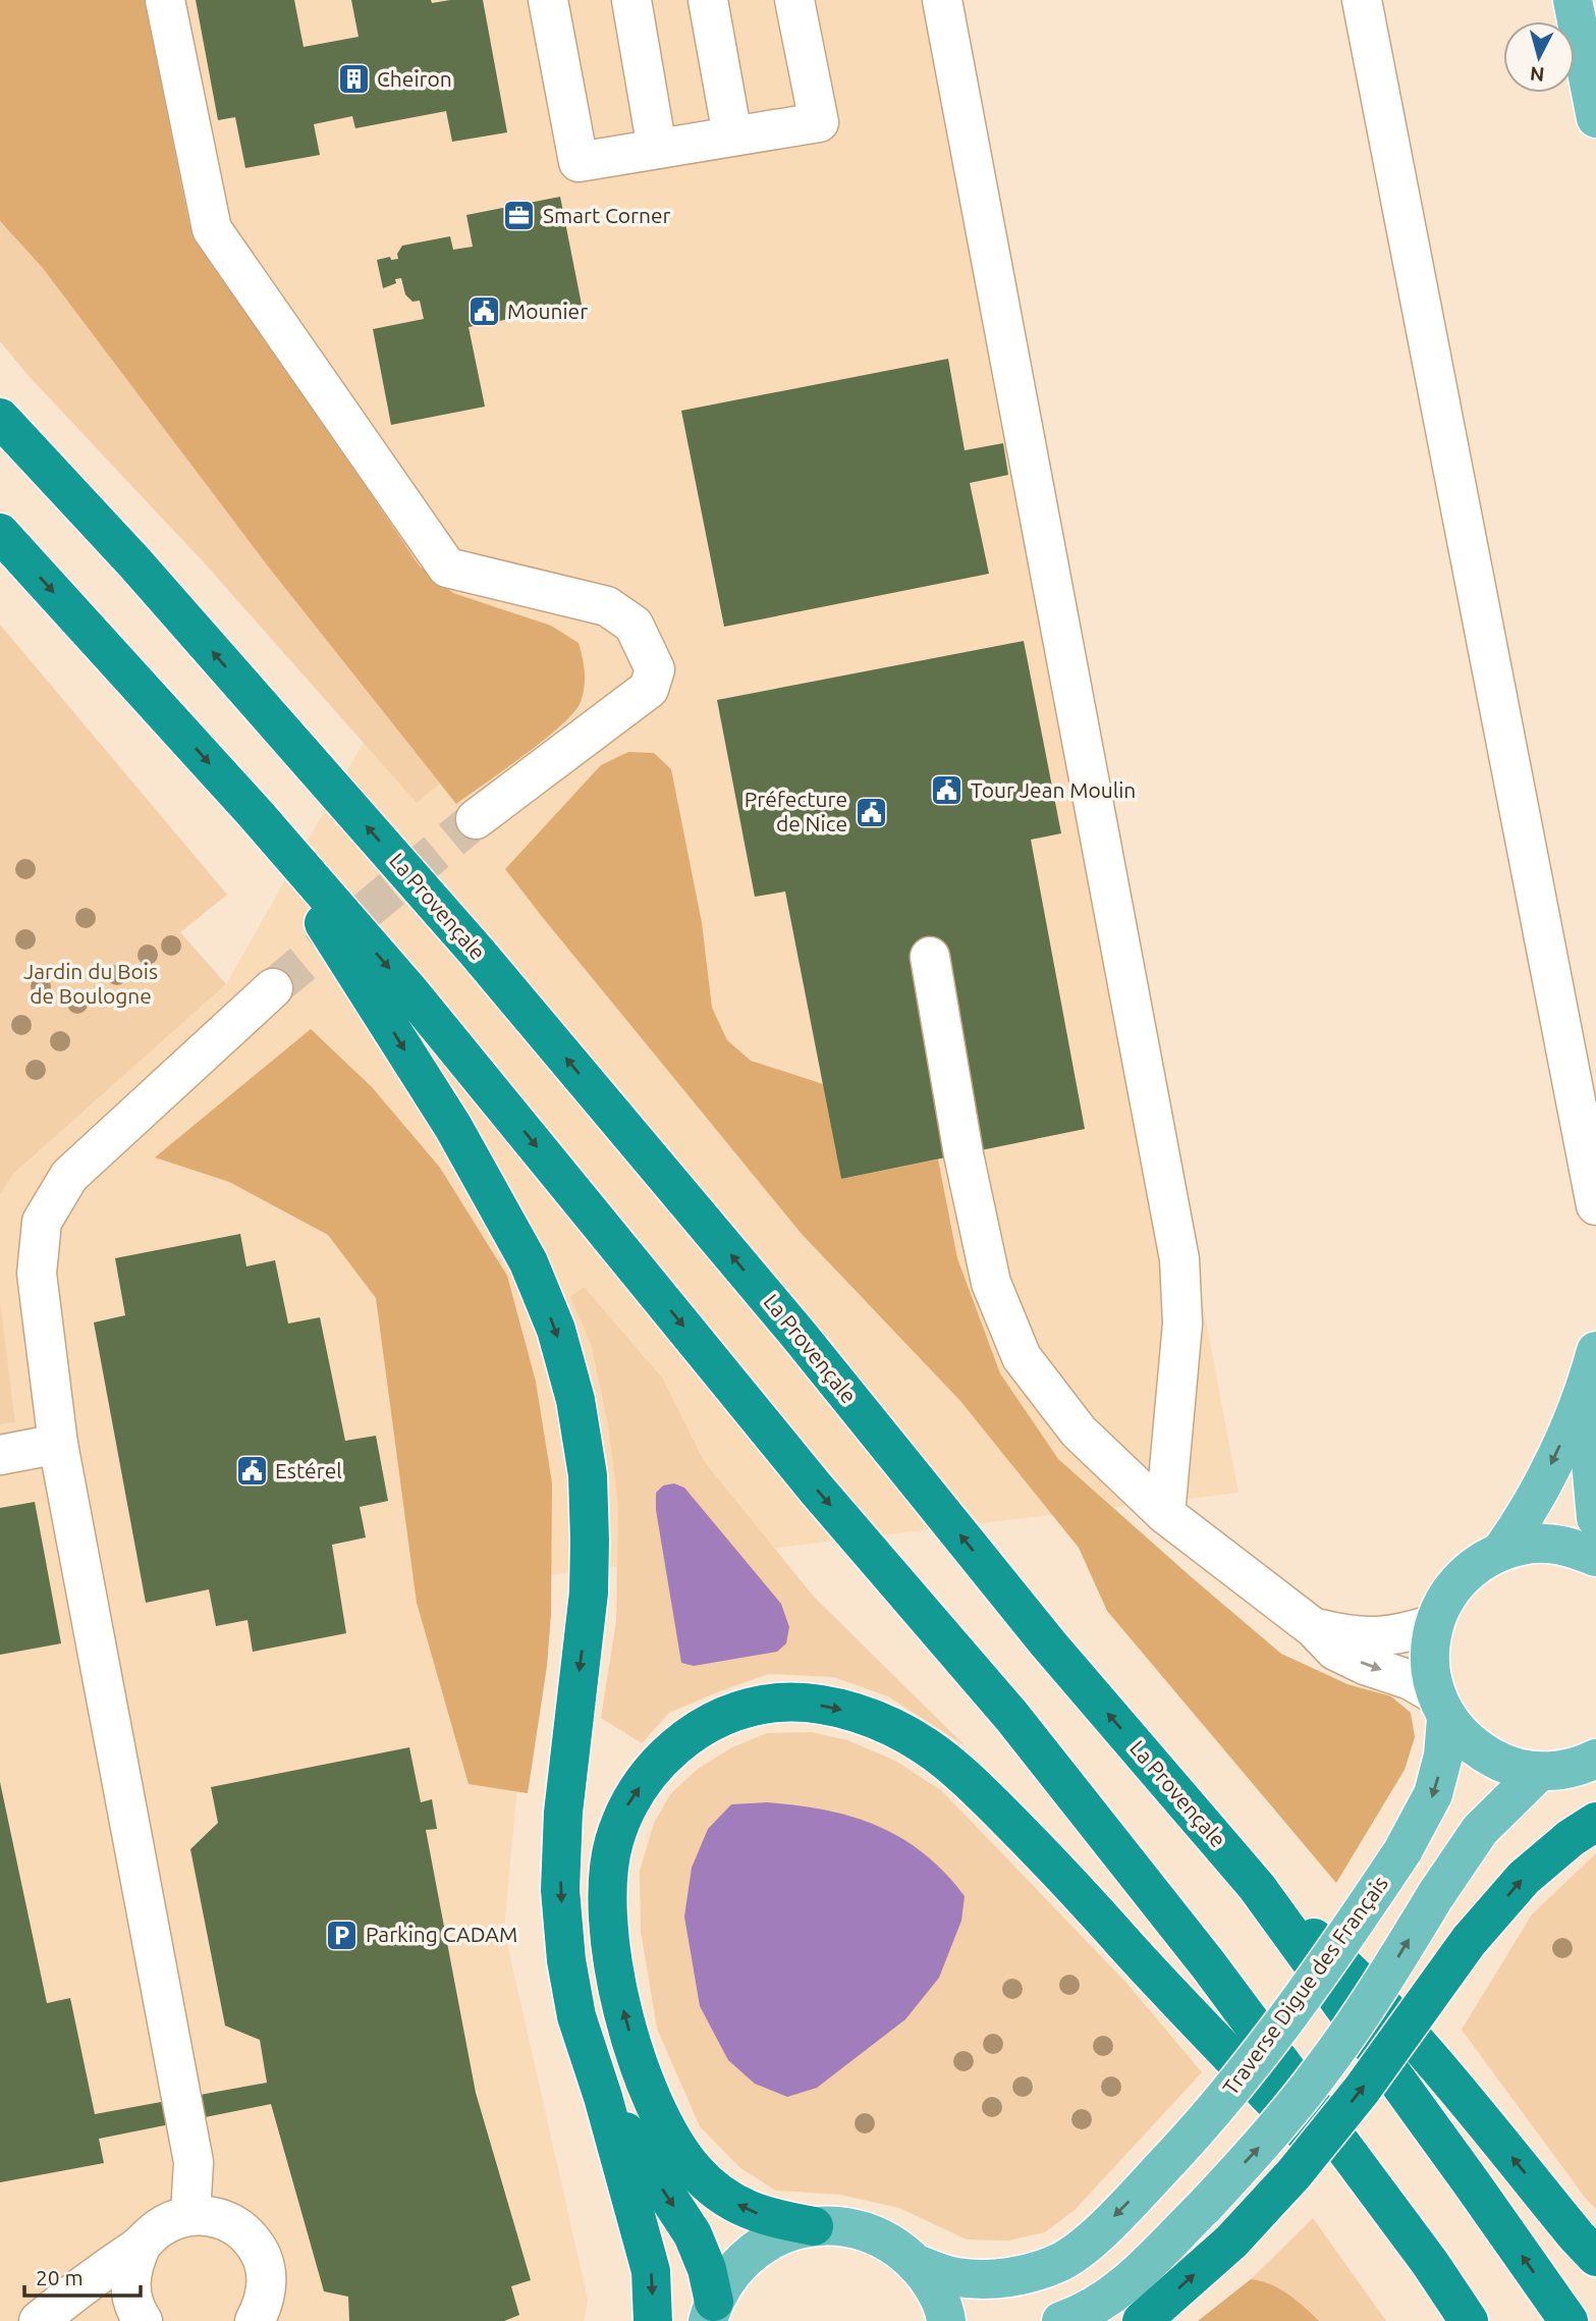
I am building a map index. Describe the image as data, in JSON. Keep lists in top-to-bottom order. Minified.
{"streets":{"highway":["La Provençale"],"main road":["Traverse Digue des Français"]},"parks":["Jardin du Bois de Boulogne"],"places":{"building":["Cheiron"],"office":["Smart Corner"],"public building":["Mounier","Tour Jean Moulin","Préfecture de Nice","Estérel"],"parking":["Parking CADAM"]},"scale_bar":"20 m","north":"bottom"}
